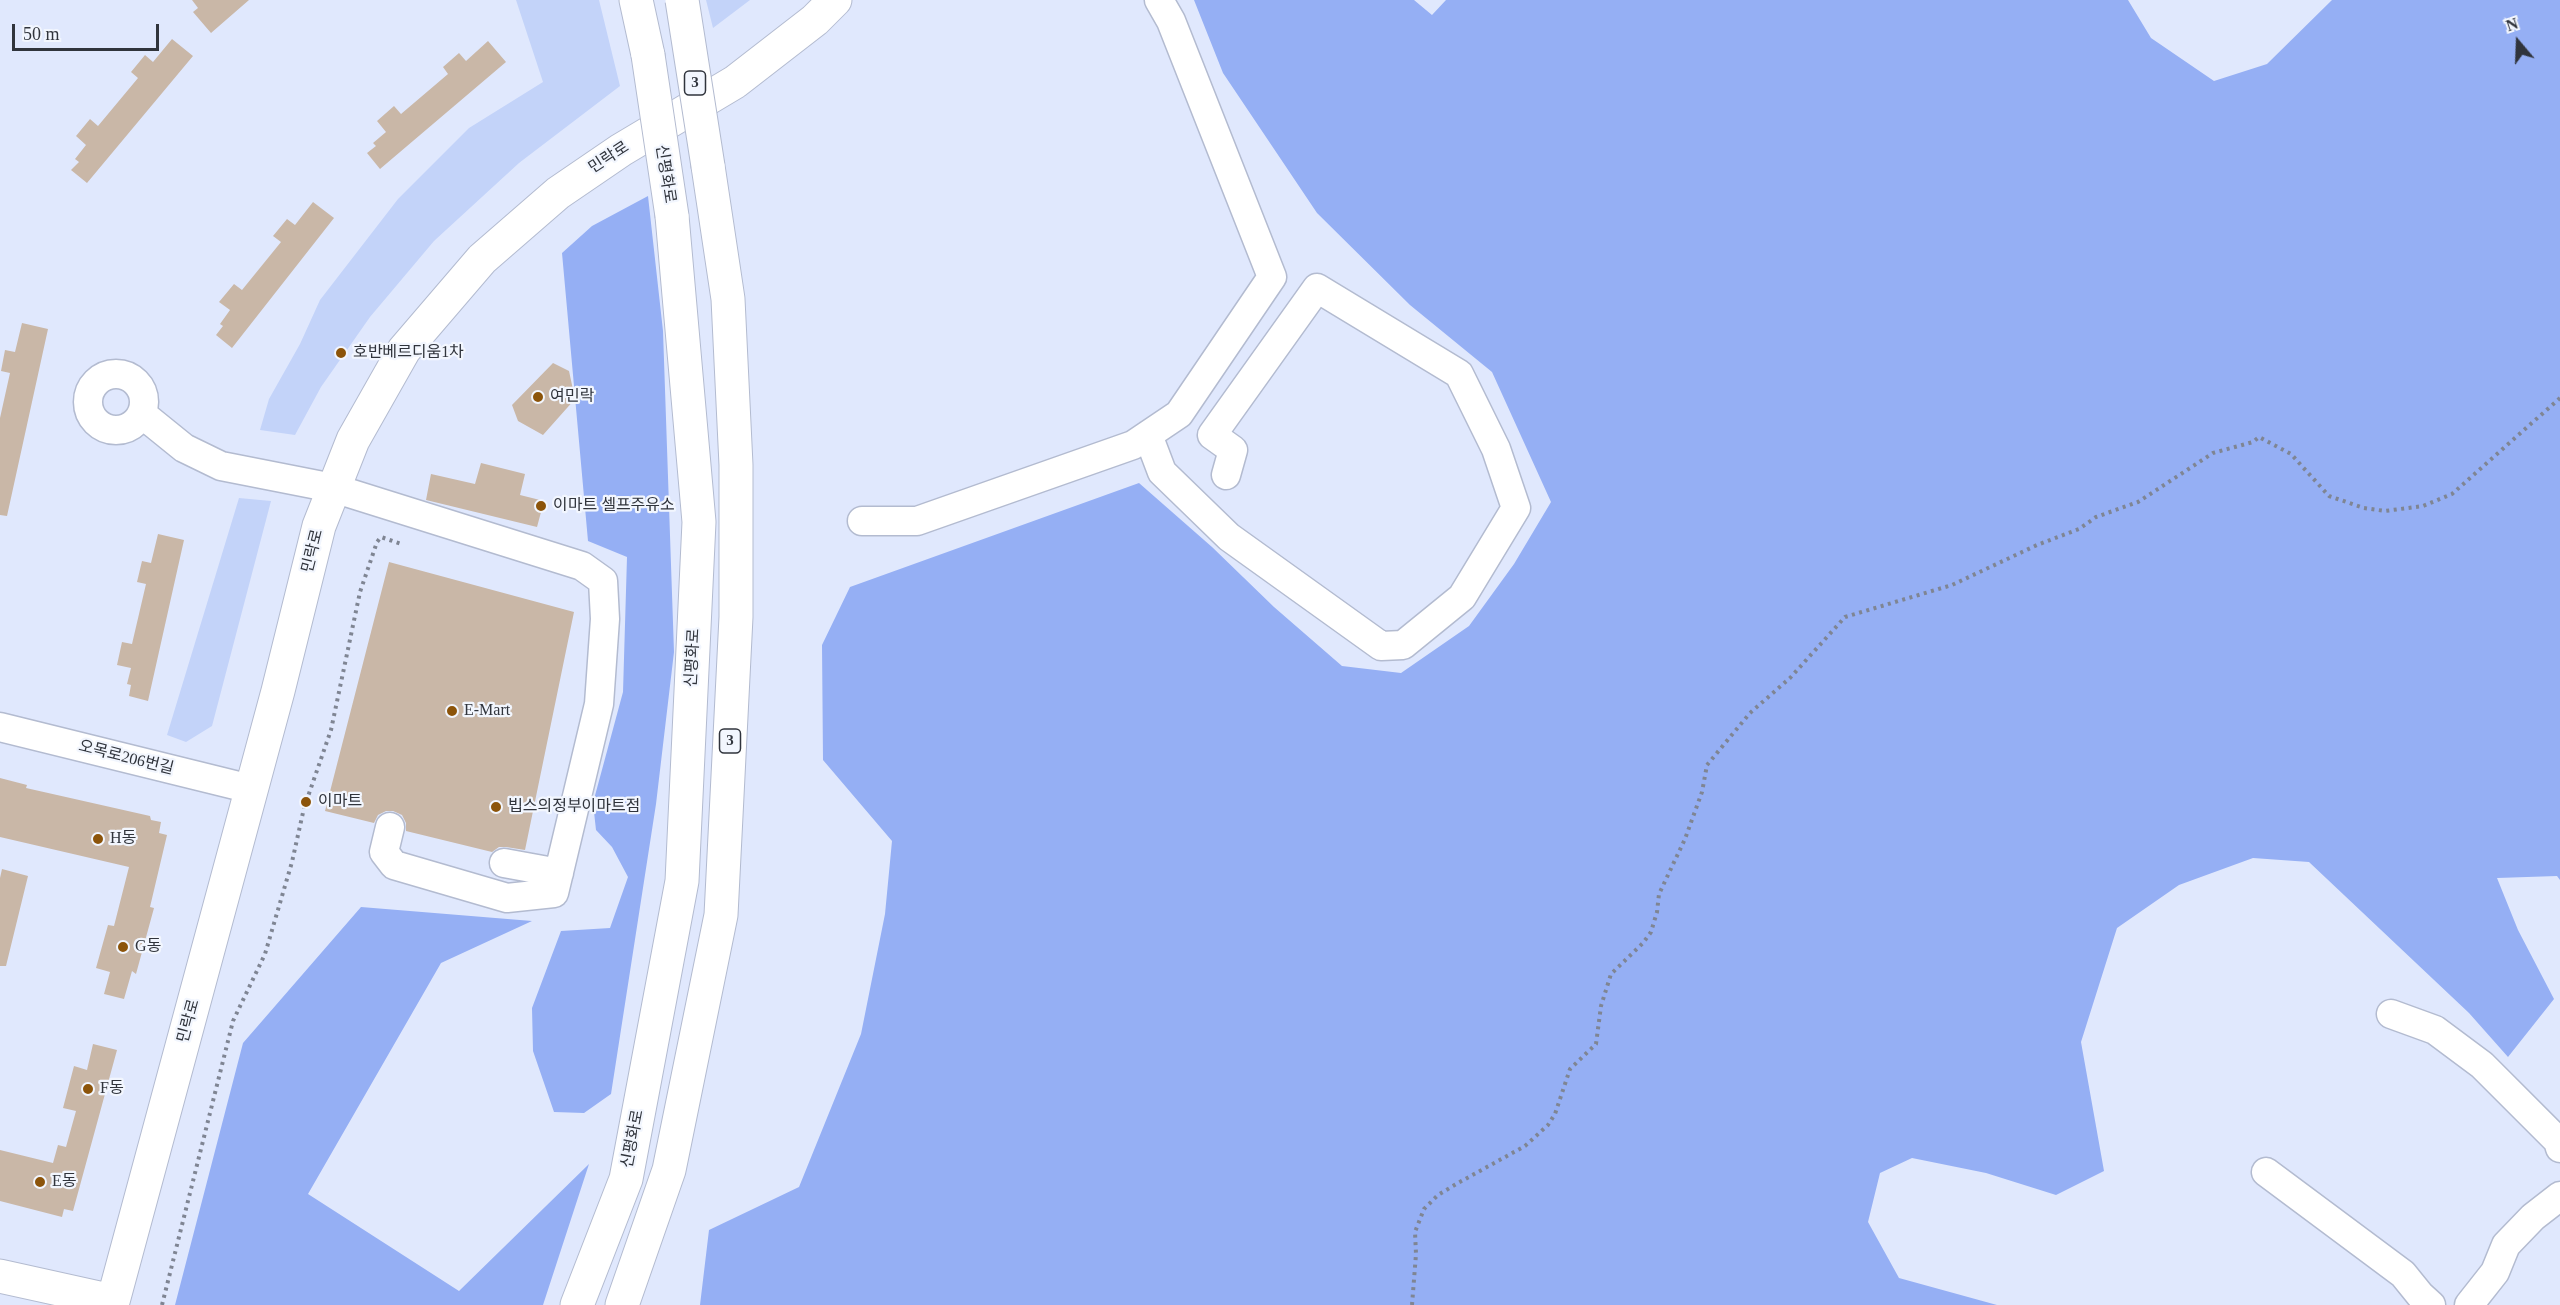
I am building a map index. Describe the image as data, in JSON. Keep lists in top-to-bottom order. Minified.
{"streets":{"main road":["3","민락로","신평화로"],"street":["오목로206번길"]},"crossings":[["민락로","오목로206번길"]],"places":["호반베르디움1차","여민락","이마트 셀프주유소","E-Mart","이마트","빕스의정부이마트점","H동","G동","F동","E동"],"scale_bar":"50 m","north":"top"}
